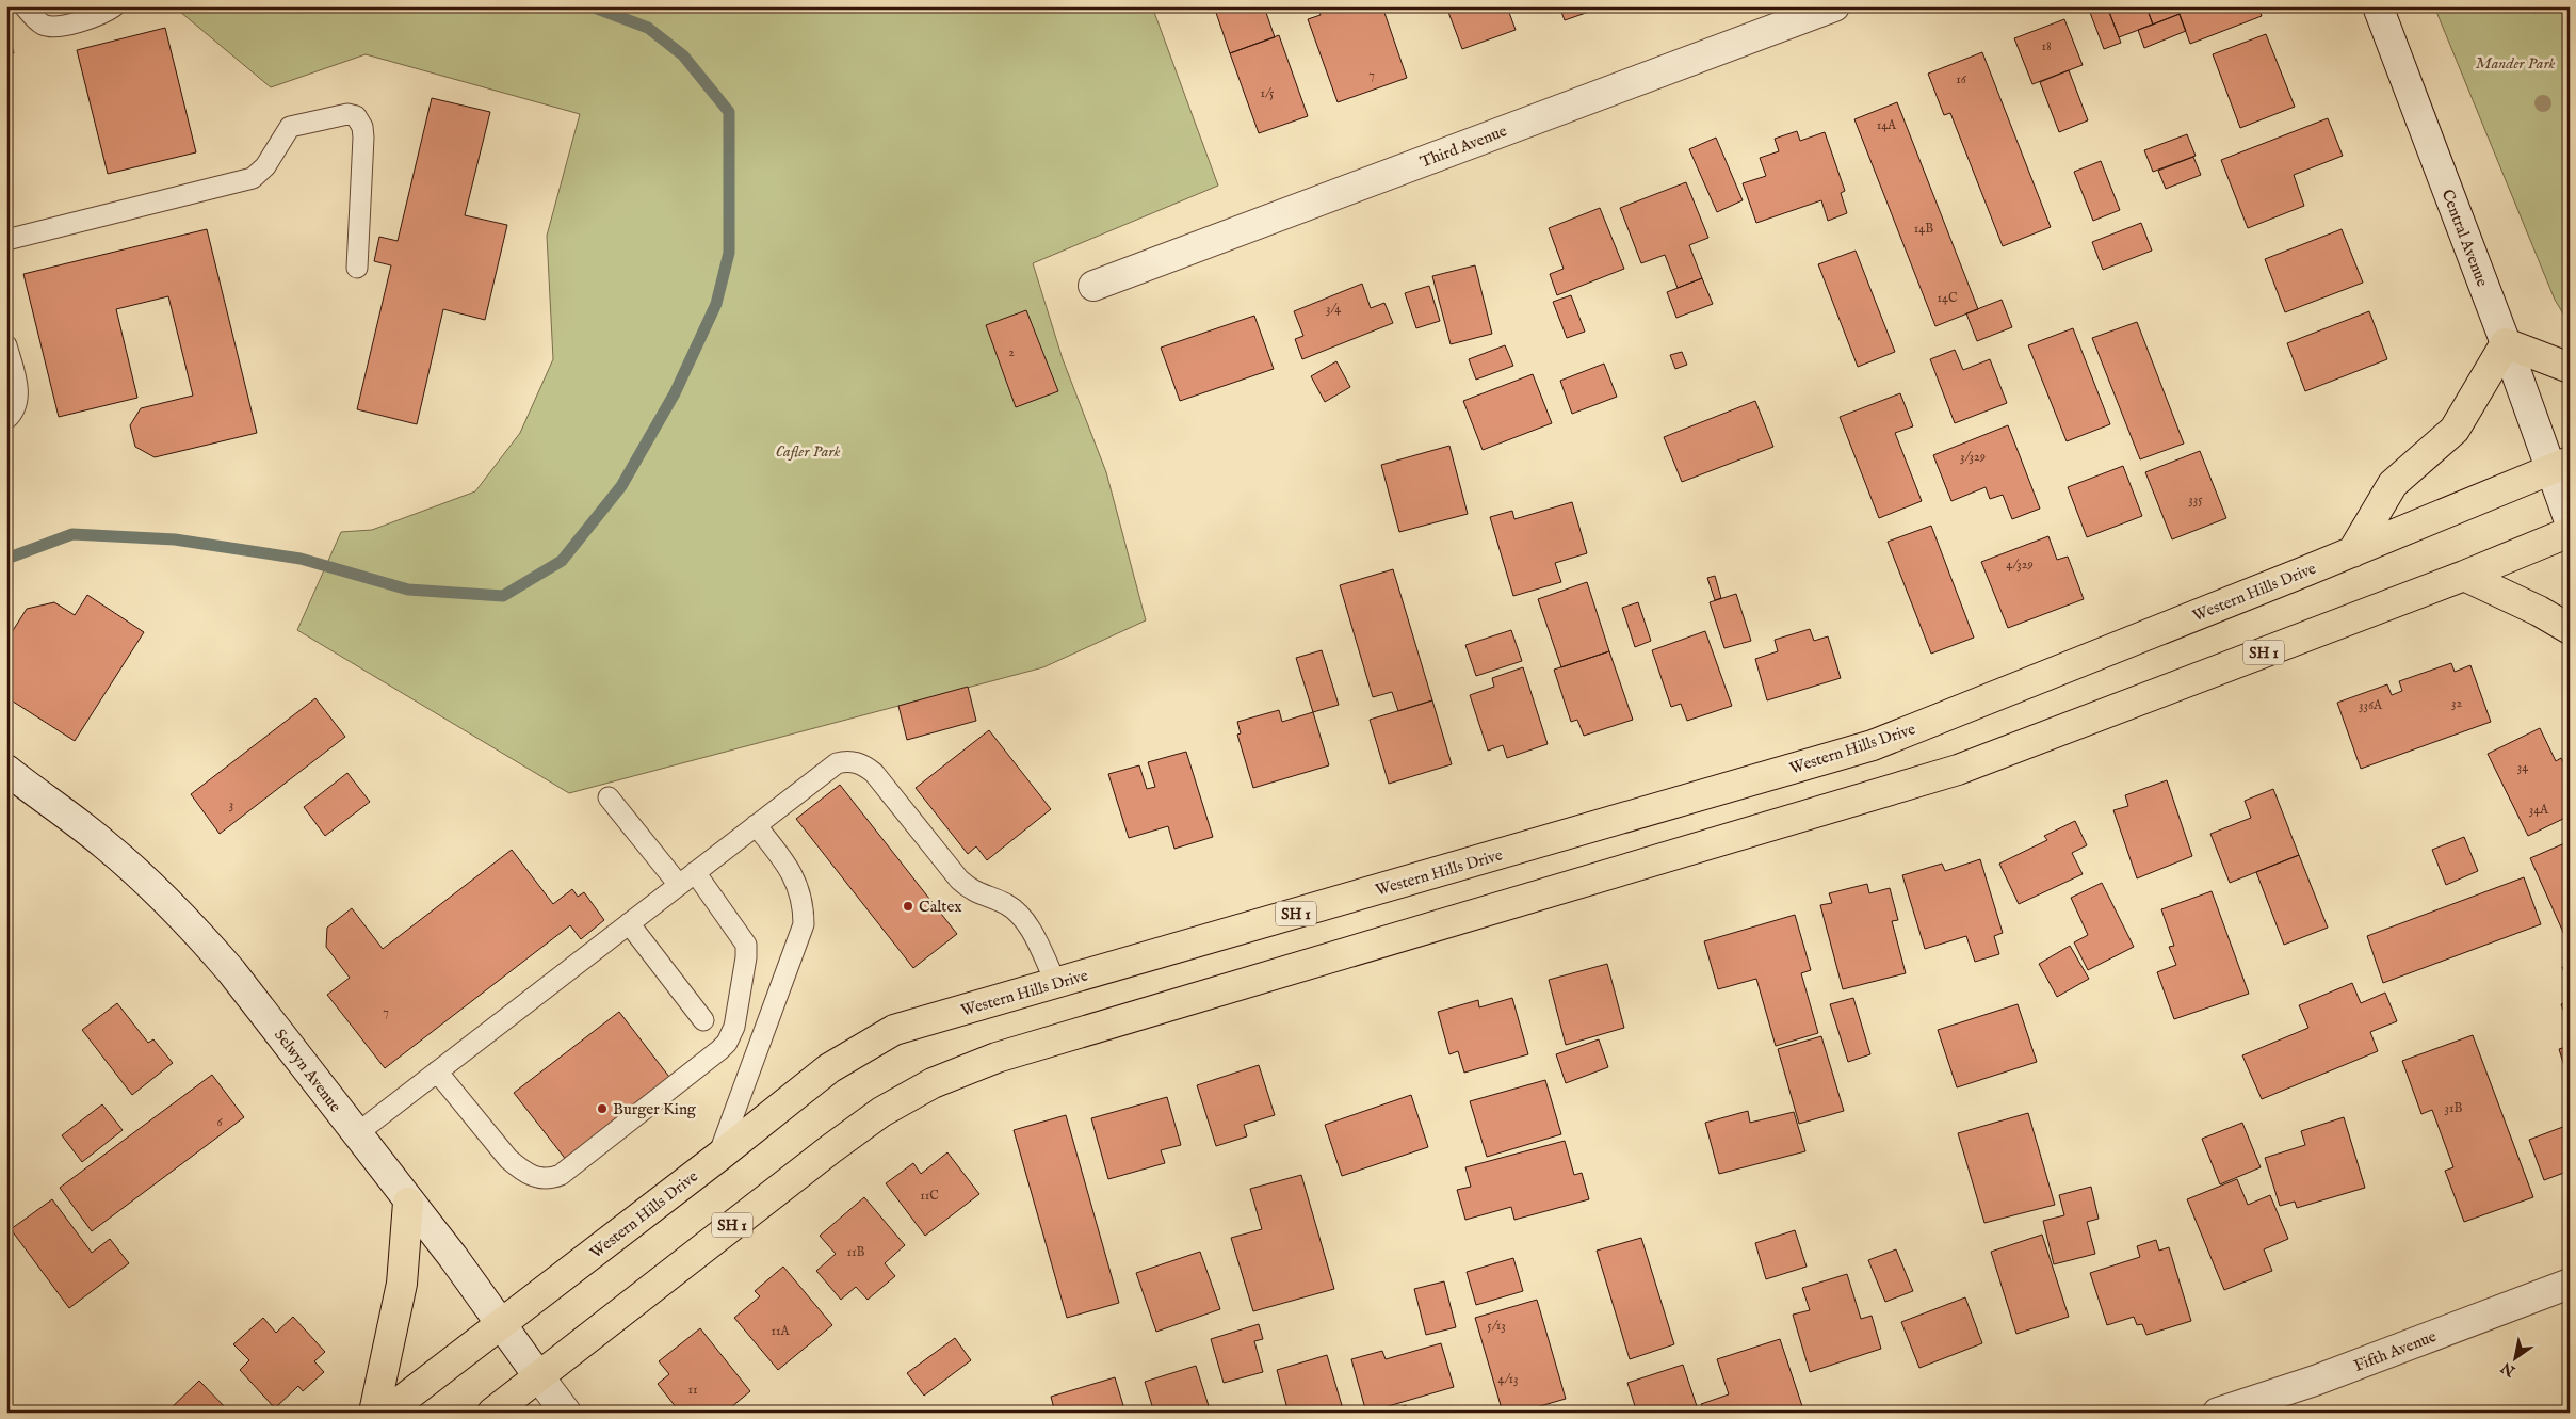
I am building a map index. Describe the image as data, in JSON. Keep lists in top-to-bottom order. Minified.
{"streets":{"highway":["Western Hills Drive","SH 1"],"main road":["Third Avenue","Central Avenue","Selwyn Avenue","Fifth Avenue"]},"crossings":[["Central Avenue","Western Hills Drive"],["Western Hills Drive","Selwyn Avenue"],["SH 1","Selwyn Avenue"]],"parks":["Mander Park","Cafler Park"],"places":["Caltex","Burger King"],"house_numbers":["18","7","16","1/5","14A","14B","14C","3/4","2","3/329","335","4/329","32","336A","34","3","34A","7","31B","6","11C","11B","5/13","11A","4/13","11"],"north":"bottom left"}
